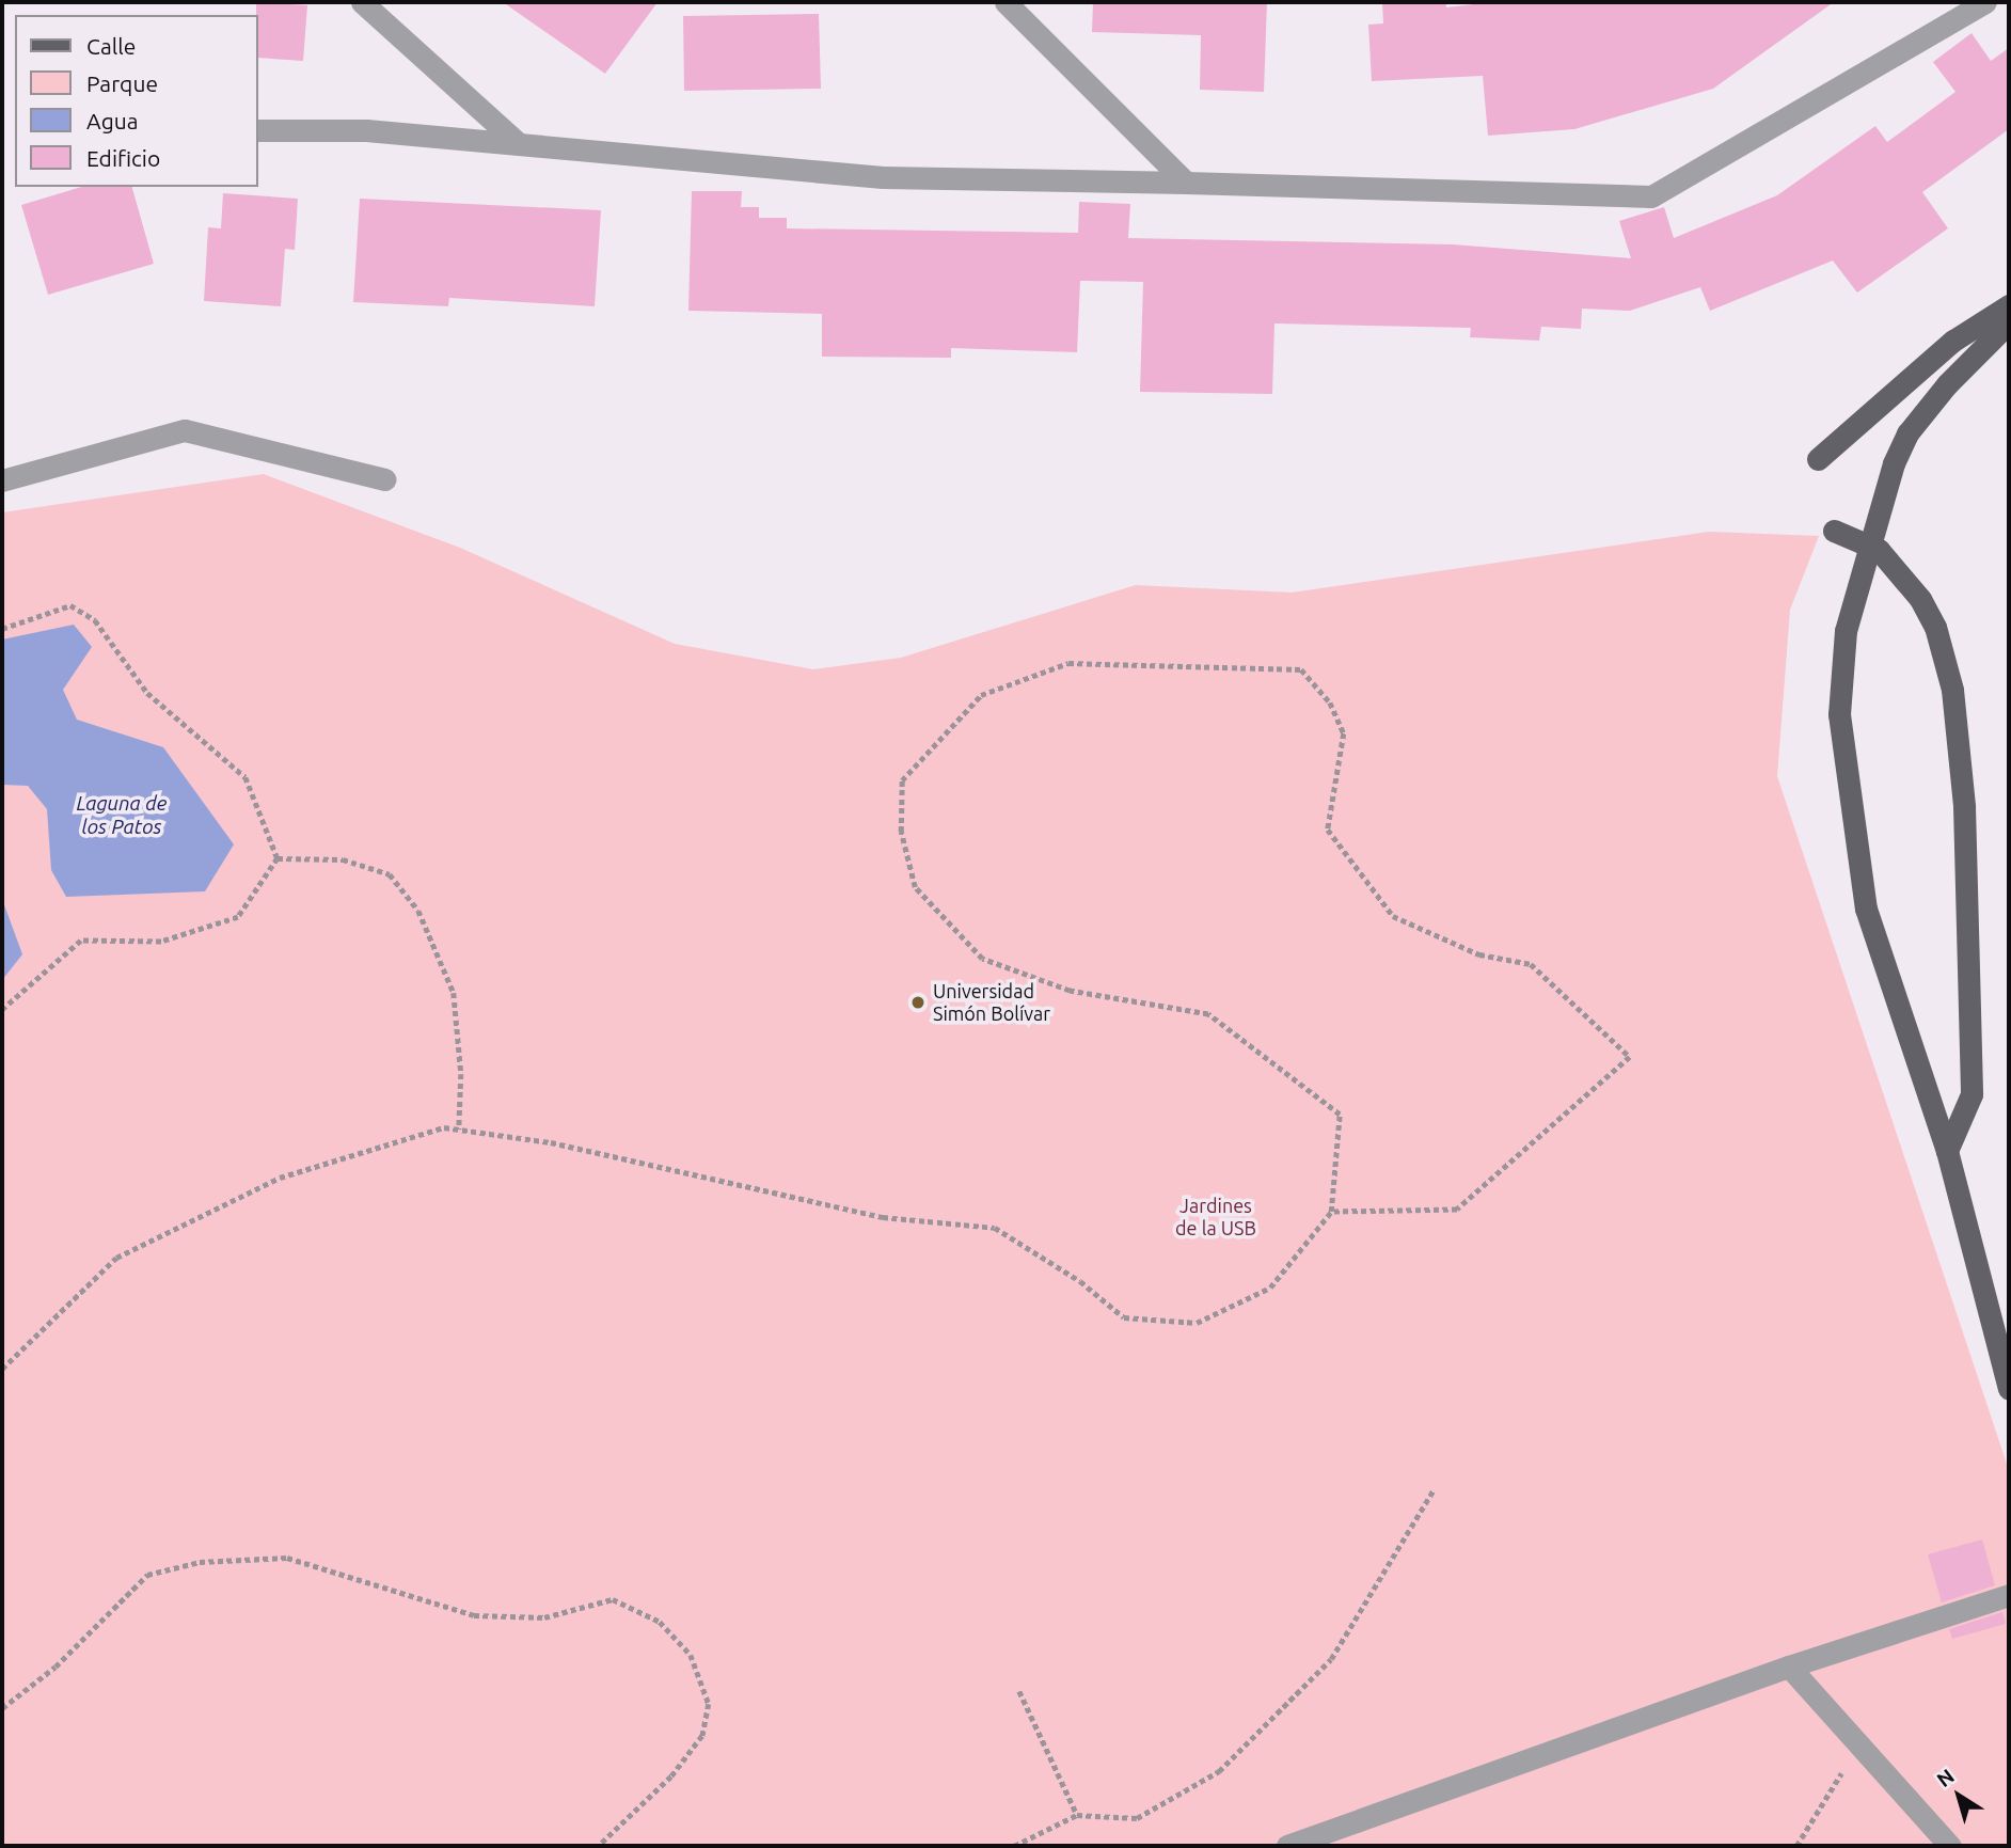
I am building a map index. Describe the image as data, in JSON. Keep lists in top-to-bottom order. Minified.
{"water":["Laguna de los Patos"],"parks":["Jardines de la USB"],"places":["Universidad Simón Bolívar"],"legend":["Calle","Parque","Agua","Edificio"],"north":"top left"}
